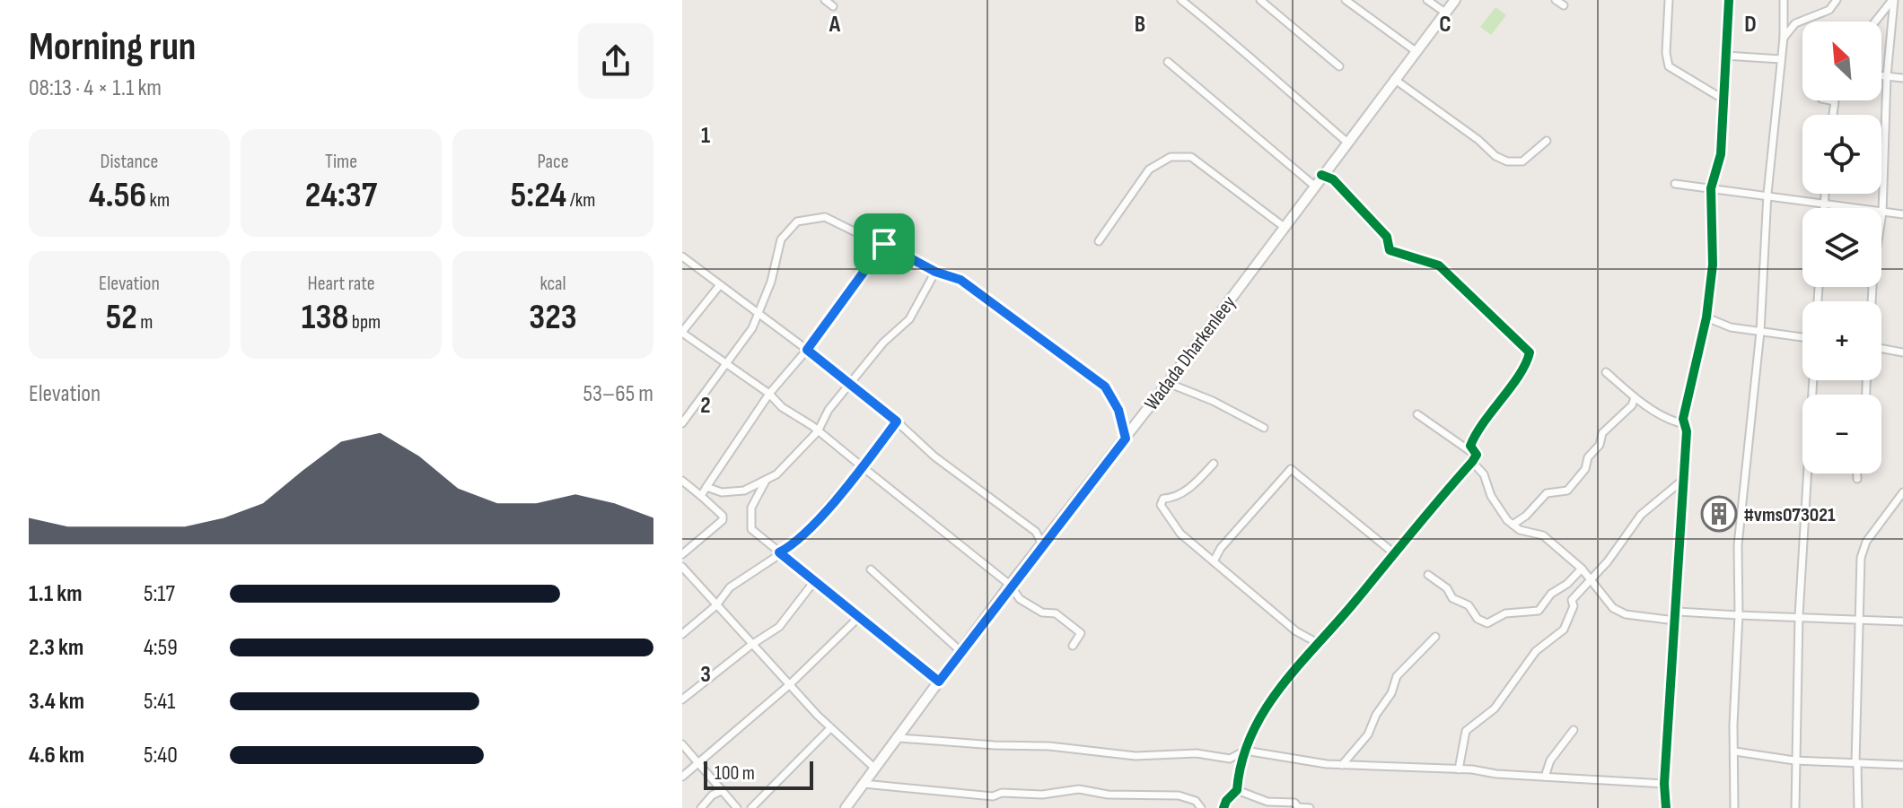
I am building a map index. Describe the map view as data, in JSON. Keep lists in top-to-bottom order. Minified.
{"streets":{"main road":["Wadada Dharkenleey"]},"places":{"building":["#vms073021"]},"scale_bar":"100 m","north":"top left","page":{"heading":["Morning run","08:13 · 4 × 1.1 km"],"map_buttons":["+","−"],"stats":[["Distance","4.56 km"],["Time","24:37"],["Pace","5:24 /km"],["Elevation","52 m"],["Heart rate","138 bpm"],["kcal","323"]],"chart":["Elevation","53–65 m"],"list":[{"name":"1.1 km","note":"5:17"},{"name":"2.3 km","note":"4:59"},{"name":"3.4 km","note":"5:41"},{"name":"4.6 km","note":"5:40"}],"scale":"100 m"},"grid":{"columns":["A","B","C","D"],"rows":["1","2","3"]}}
